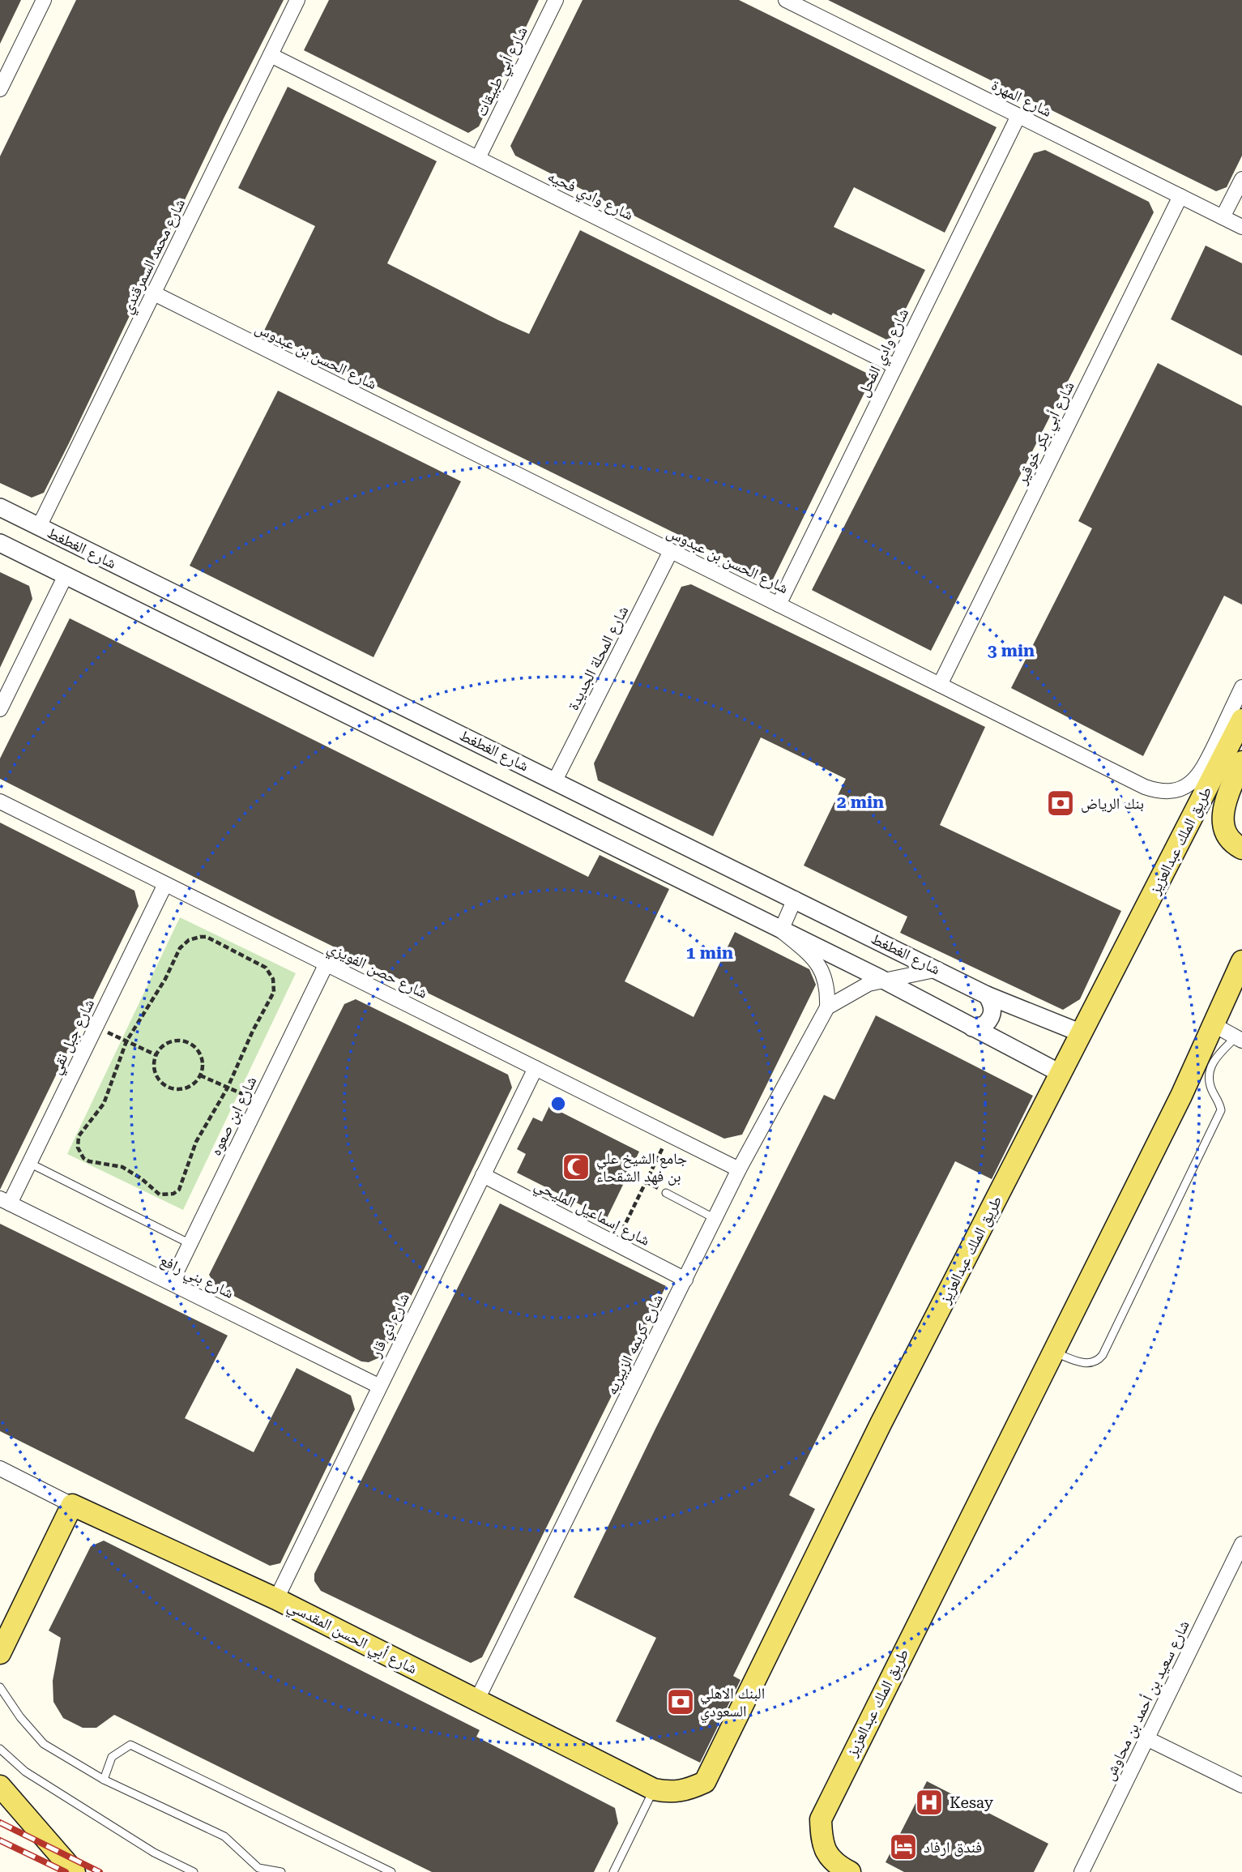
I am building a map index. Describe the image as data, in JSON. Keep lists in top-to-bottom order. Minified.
{"streets":{"main road":["طريق الملك عبدالعزيز","شارع أبي الحسن المقدسي"],"street":["شارع أبي طبيقات","شارع المهرة","شارع وادي فحيه","شارع محمد السمرقندي","شارع وادي الفحل","شارع الحسن بن عبدوس","شارع أبي بكر خوقير","شارع الغطغط","شارع المحلة الجديدة","شارع حصن الفويزي","شارع جبل نقي","شارع ابن صعوه","شارع إسماعيل المليحي","شارع بني رافع","شارع ذي قار","شارع كريمه الزبيريه","شارع سعيد بن أحمد بن محاوش"]},"crossings":[["شارع أبي طبيقات","شارع وادي فحيه"],["شارع المهرة","شارع وادي الفحل"],["شارع المهرة","شارع أبي بكر خوقير"],["شارع وادي فحيه","شارع محمد السمرقندي"],["شارع وادي فحيه","شارع وادي الفحل"],["شارع محمد السمرقندي","شارع الحسن بن عبدوس"],["شارع محمد السمرقندي","شارع الغطغط"],["شارع وادي الفحل","شارع الحسن بن عبدوس"],["شارع الحسن بن عبدوس","شارع أبي بكر خوقير"],["شارع الحسن بن عبدوس","شارع المحلة الجديدة"],["شارع الغطغط","شارع المحلة الجديدة"],["شارع الغطغط","طريق الملك عبدالعزيز"],["شارع الغطغط","شارع كريمه الزبيريه"],["طريق الملك عبدالعزيز","شارع أبي الحسن المقدسي"],["شارع حصن الفويزي","شارع جبل نقي"],["شارع حصن الفويزي","شارع ابن صعوه"],["شارع حصن الفويزي","شارع ذي قار"],["شارع حصن الفويزي","شارع كريمه الزبيريه"],["شارع جبل نقي","شارع بني رافع"],["شارع ابن صعوه","شارع بني رافع"],["شارع إسماعيل المليحي","شارع ذي قار"],["شارع إسماعيل المليحي","شارع كريمه الزبيريه"],["شارع بني رافع","شارع ذي قار"],["شارع ذي قار","شارع أبي الحسن المقدسي"],["شارع كريمه الزبيريه","شارع أبي الحسن المقدسي"]],"places":{"bank":["بنك الرياض","البنك الاهلي السعودي"],"mosque":["جامع الشيخ علي بن فهد الشقحاء"],"hospital":["Kesay"],"hotel":["فندق ارفاد"]},"rings":["3 min","2 min","1 min"]}
